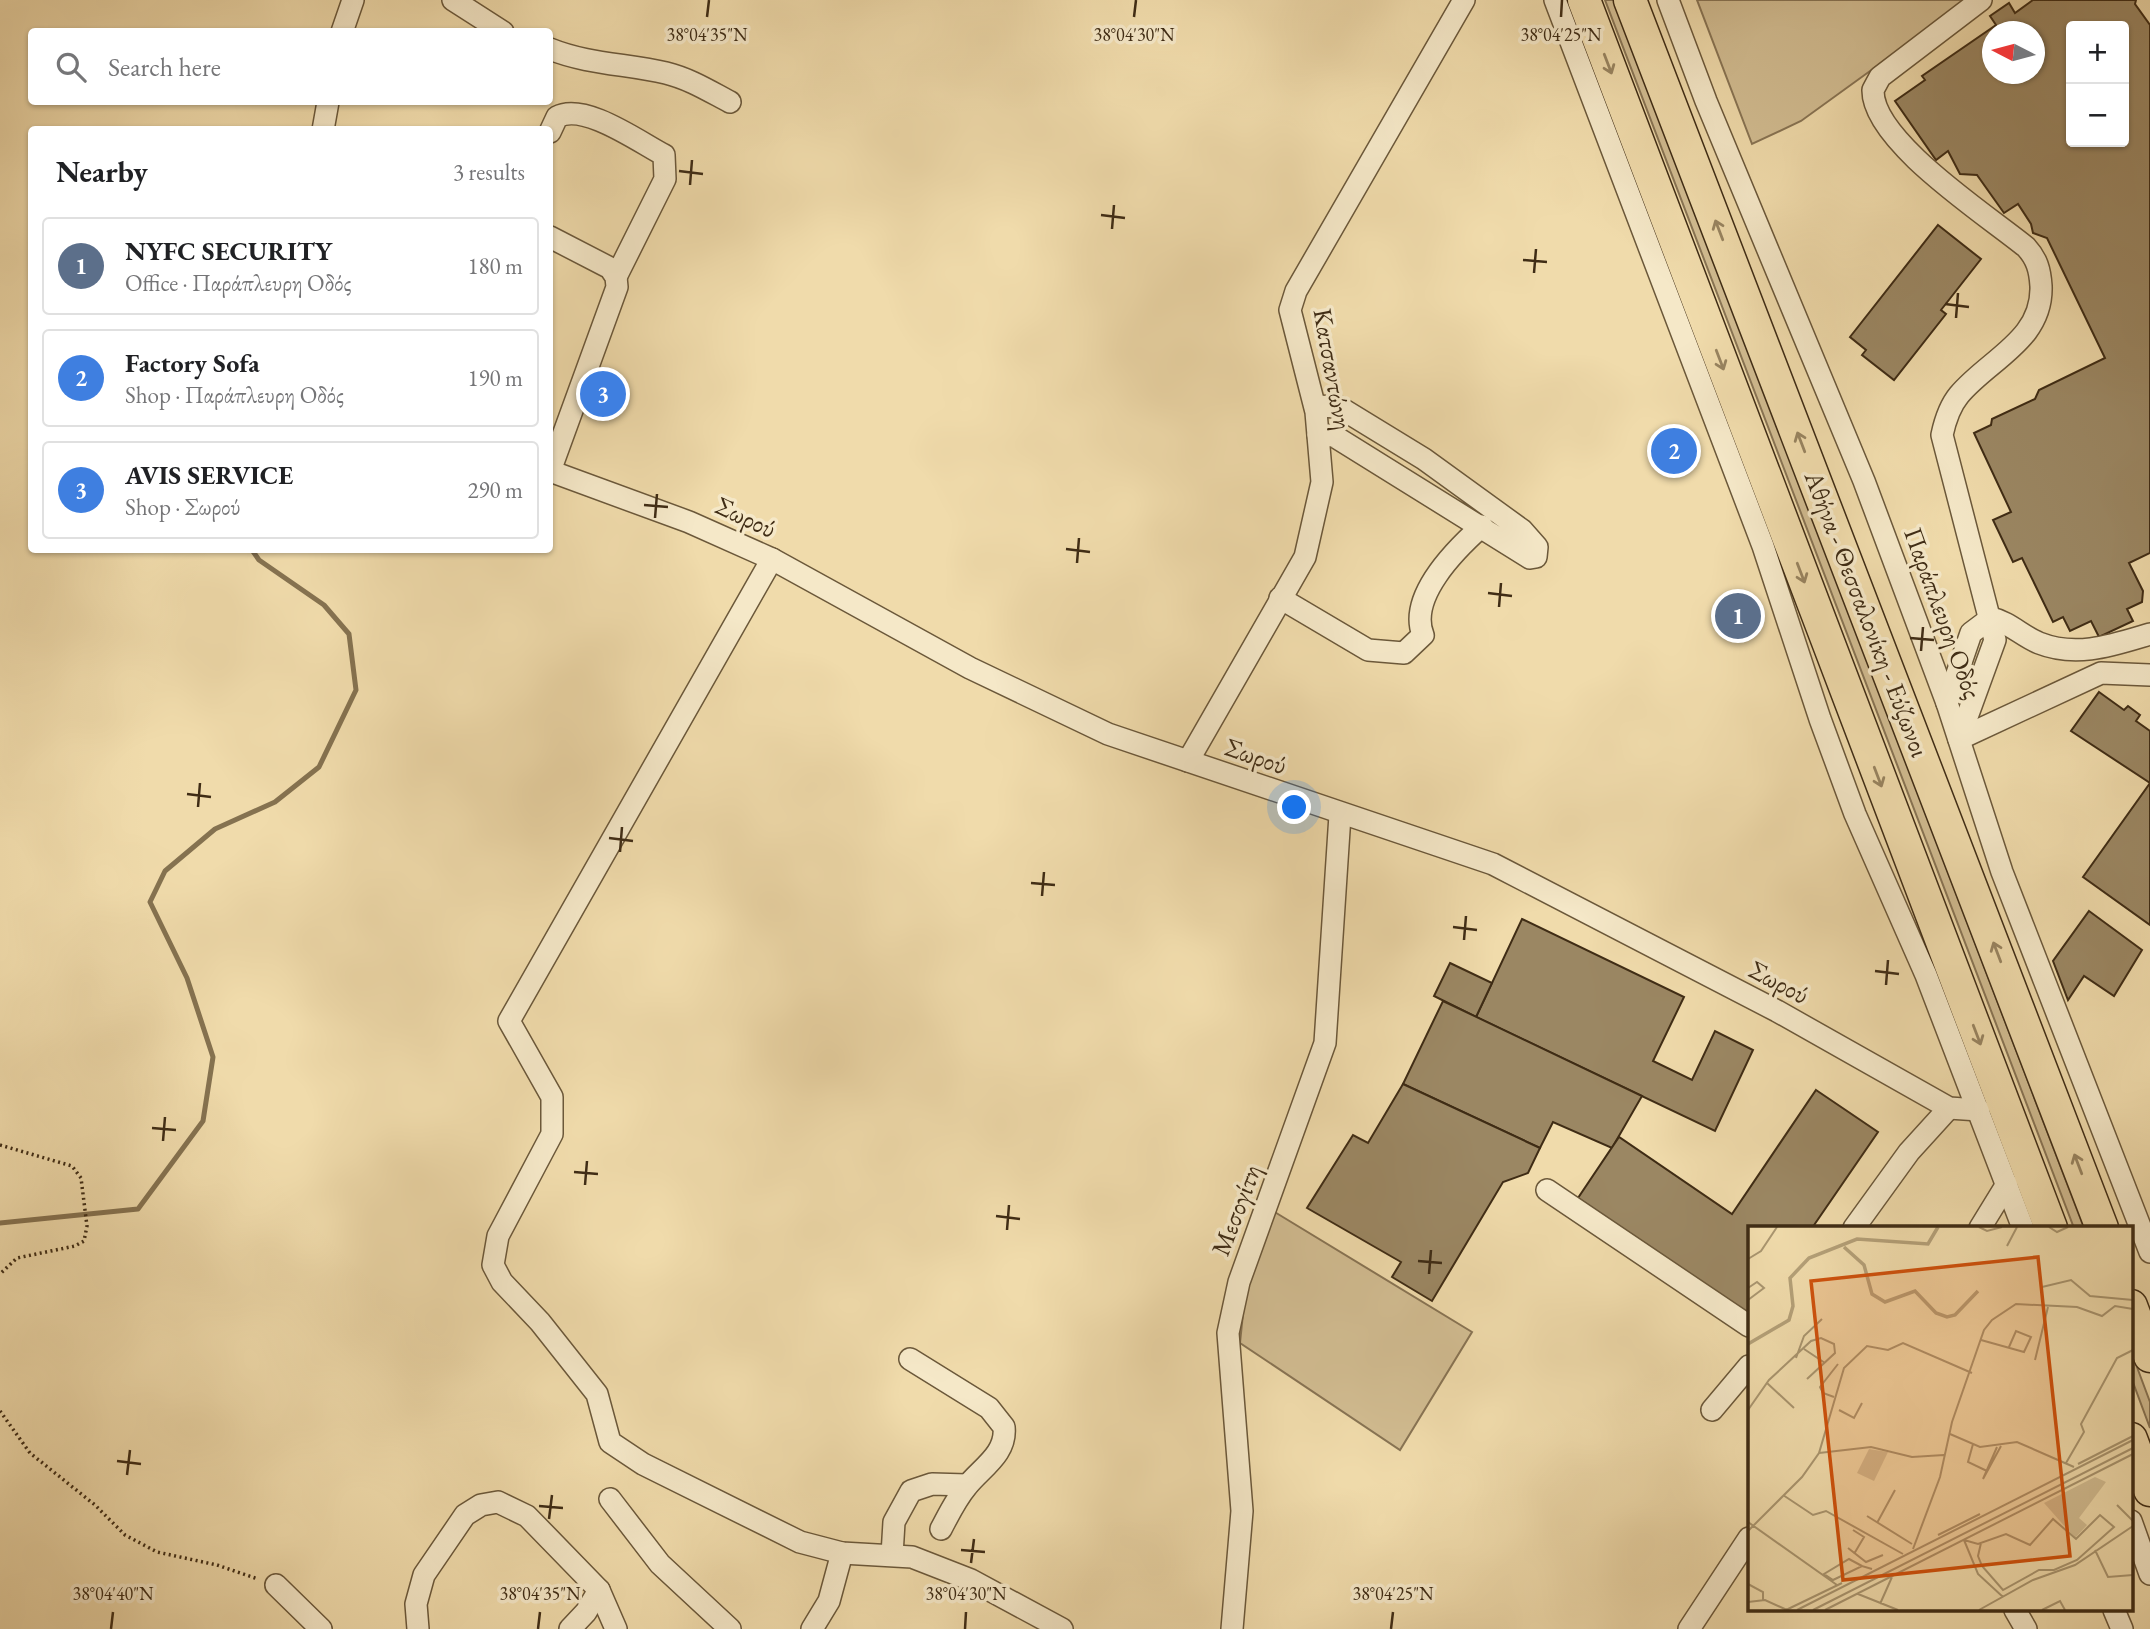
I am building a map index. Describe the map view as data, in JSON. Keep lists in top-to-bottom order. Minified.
{"streets":{"highway":["Αθήνα - Θεσσαλονίκη - Εύζωνοι"],"street":["Κατσαντώνη","Σωρού","Παράπλευρη Οδός","Μεσογίτη"]},"crossings":[["Κατσαντώνη","Σωρού"],["Σωρού","Μεσογίτη"]],"north":"left","page":{"map_buttons":["+","−"],"search":"Search here","heading":["Nearby","3 results"],"list":[{"mark":"1","name":"NYFC SECURITY","note":"Office · Παράπλευρη Οδός","value":"180 m"},{"mark":"2","name":"Factory Sofa","note":"Shop · Παράπλευρη Οδός","value":"190 m"},{"mark":"3","name":"AVIS SERVICE","note":"Shop · Σωρού","value":"290 m"}],"pins":["3","2","1"]},"coordinates":["38°04'35\"N","38°04'30\"N","38°04'25\"N","38°04'40\"N"]}
